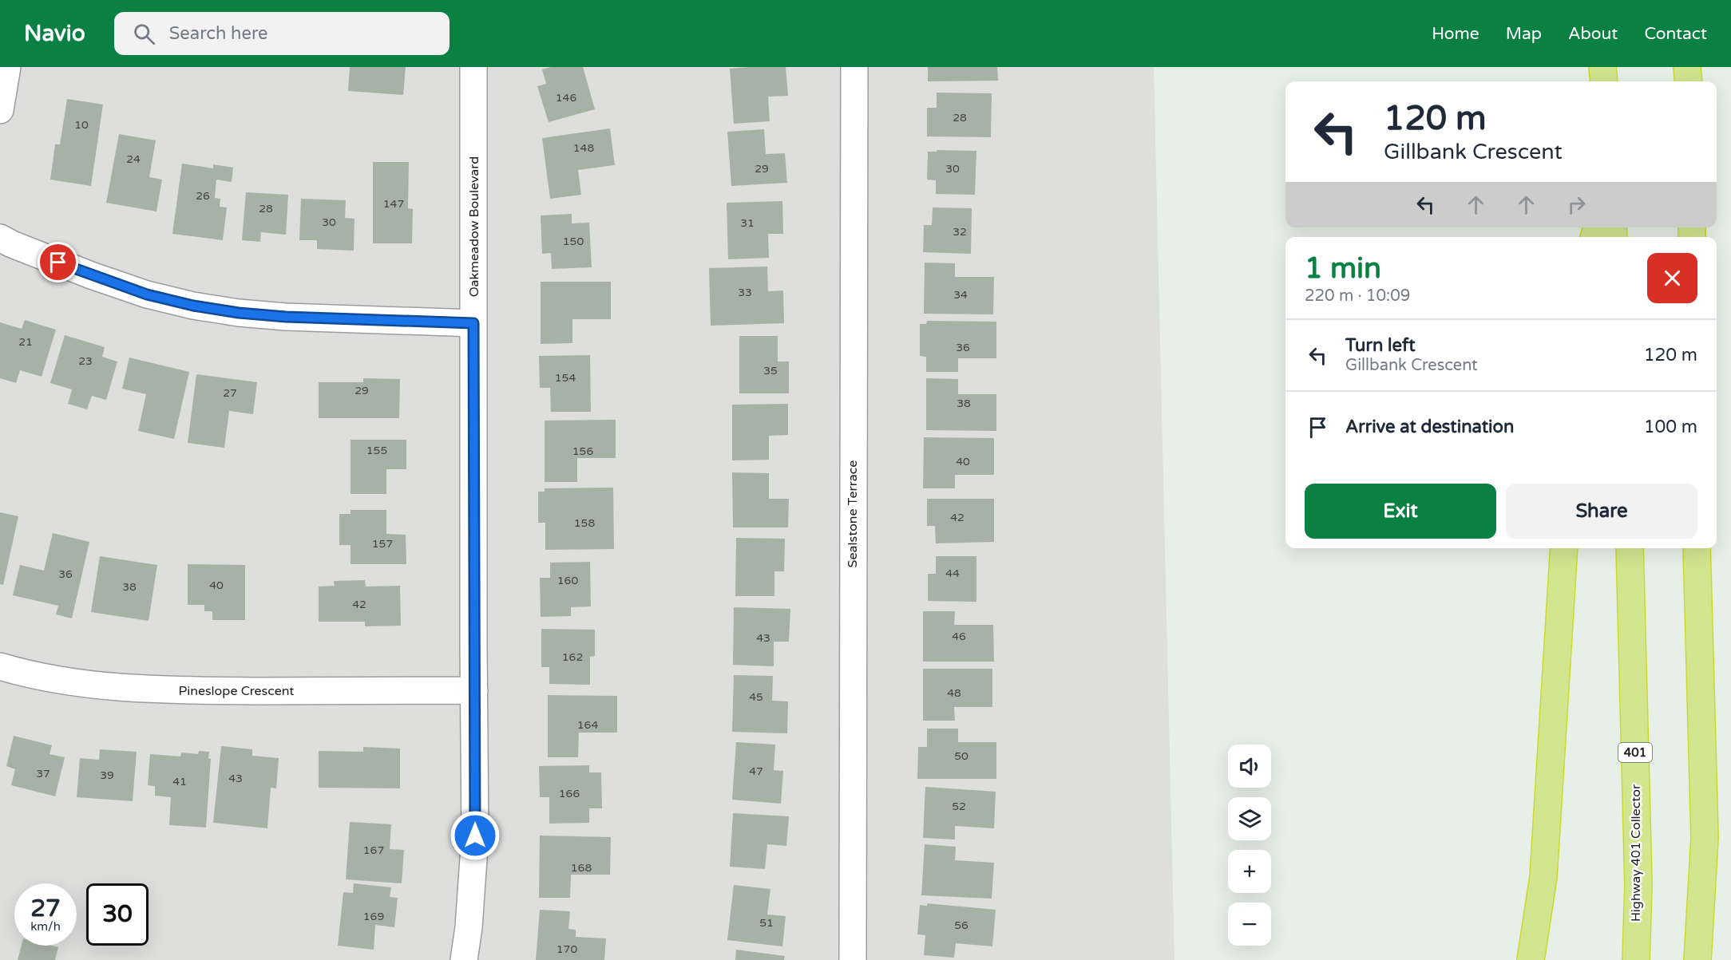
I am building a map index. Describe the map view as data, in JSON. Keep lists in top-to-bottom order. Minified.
{"streets":{"highway":["401","Highway 401 Collector"],"street":["Oakmeadow Boulevard","Sealstone Terrace","Pineslope Crescent"]},"crossings":[["Oakmeadow Boulevard","Pineslope Crescent"]],"house_numbers":["146","28","10","148","24","29","30","26","147","28","30","31","32","150","33","34","21","36","23","35","154","29","27","38","155","156","40","42","158","157","44","36","160","40","38","42","46","43","162","48","45","164","50","47","37","39","43","41","166","52","167","168","169","51","56","170"],"page":{"header":"Navio","search":"Search here","nav":["Home","Map","About","Contact"],"turn":["120 m","Gillbank Crescent"],"heading":["1 min","220 m · 10:09"],"list":[{"name":"Turn left","note":"Gillbank Crescent","value":"120 m"},{"name":"Arrive at destination","value":"100 m"}],"buttons":["Exit","Share"],"map_buttons":["+","−"],"speed":"27 km/h","limit":"30"}}
